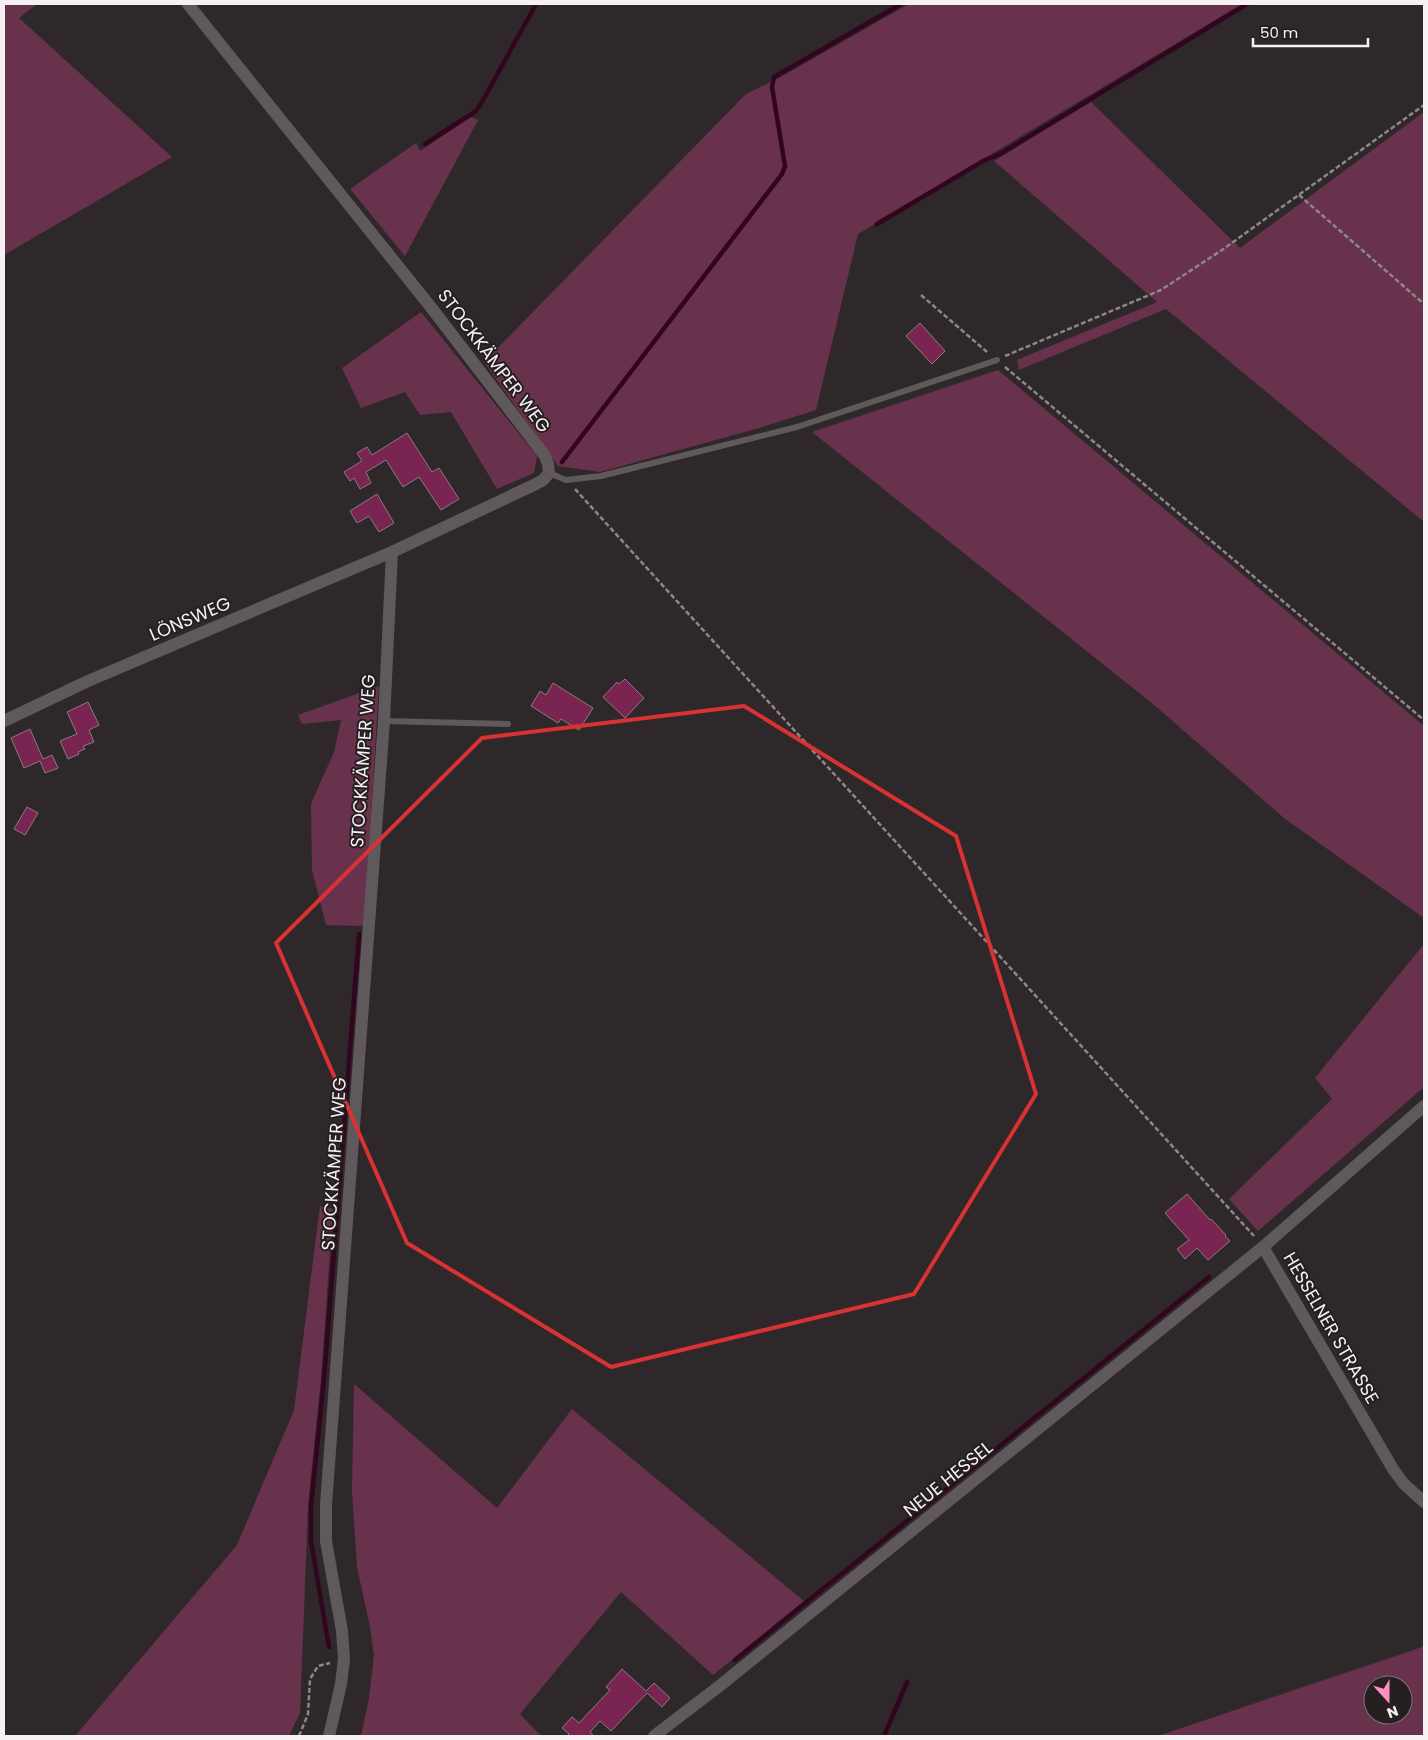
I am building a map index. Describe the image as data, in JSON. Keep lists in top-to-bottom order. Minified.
{"streets":{"street":["STOCKKÄMPER WEG","LÖNSWEG","HESSELNER STRASSE","NEUE HESSEL"]},"crossings":[["STOCKKÄMPER WEG","LÖNSWEG"],["HESSELNER STRASSE","NEUE HESSEL"]],"scale_bar":"50 m","north":"bottom"}
